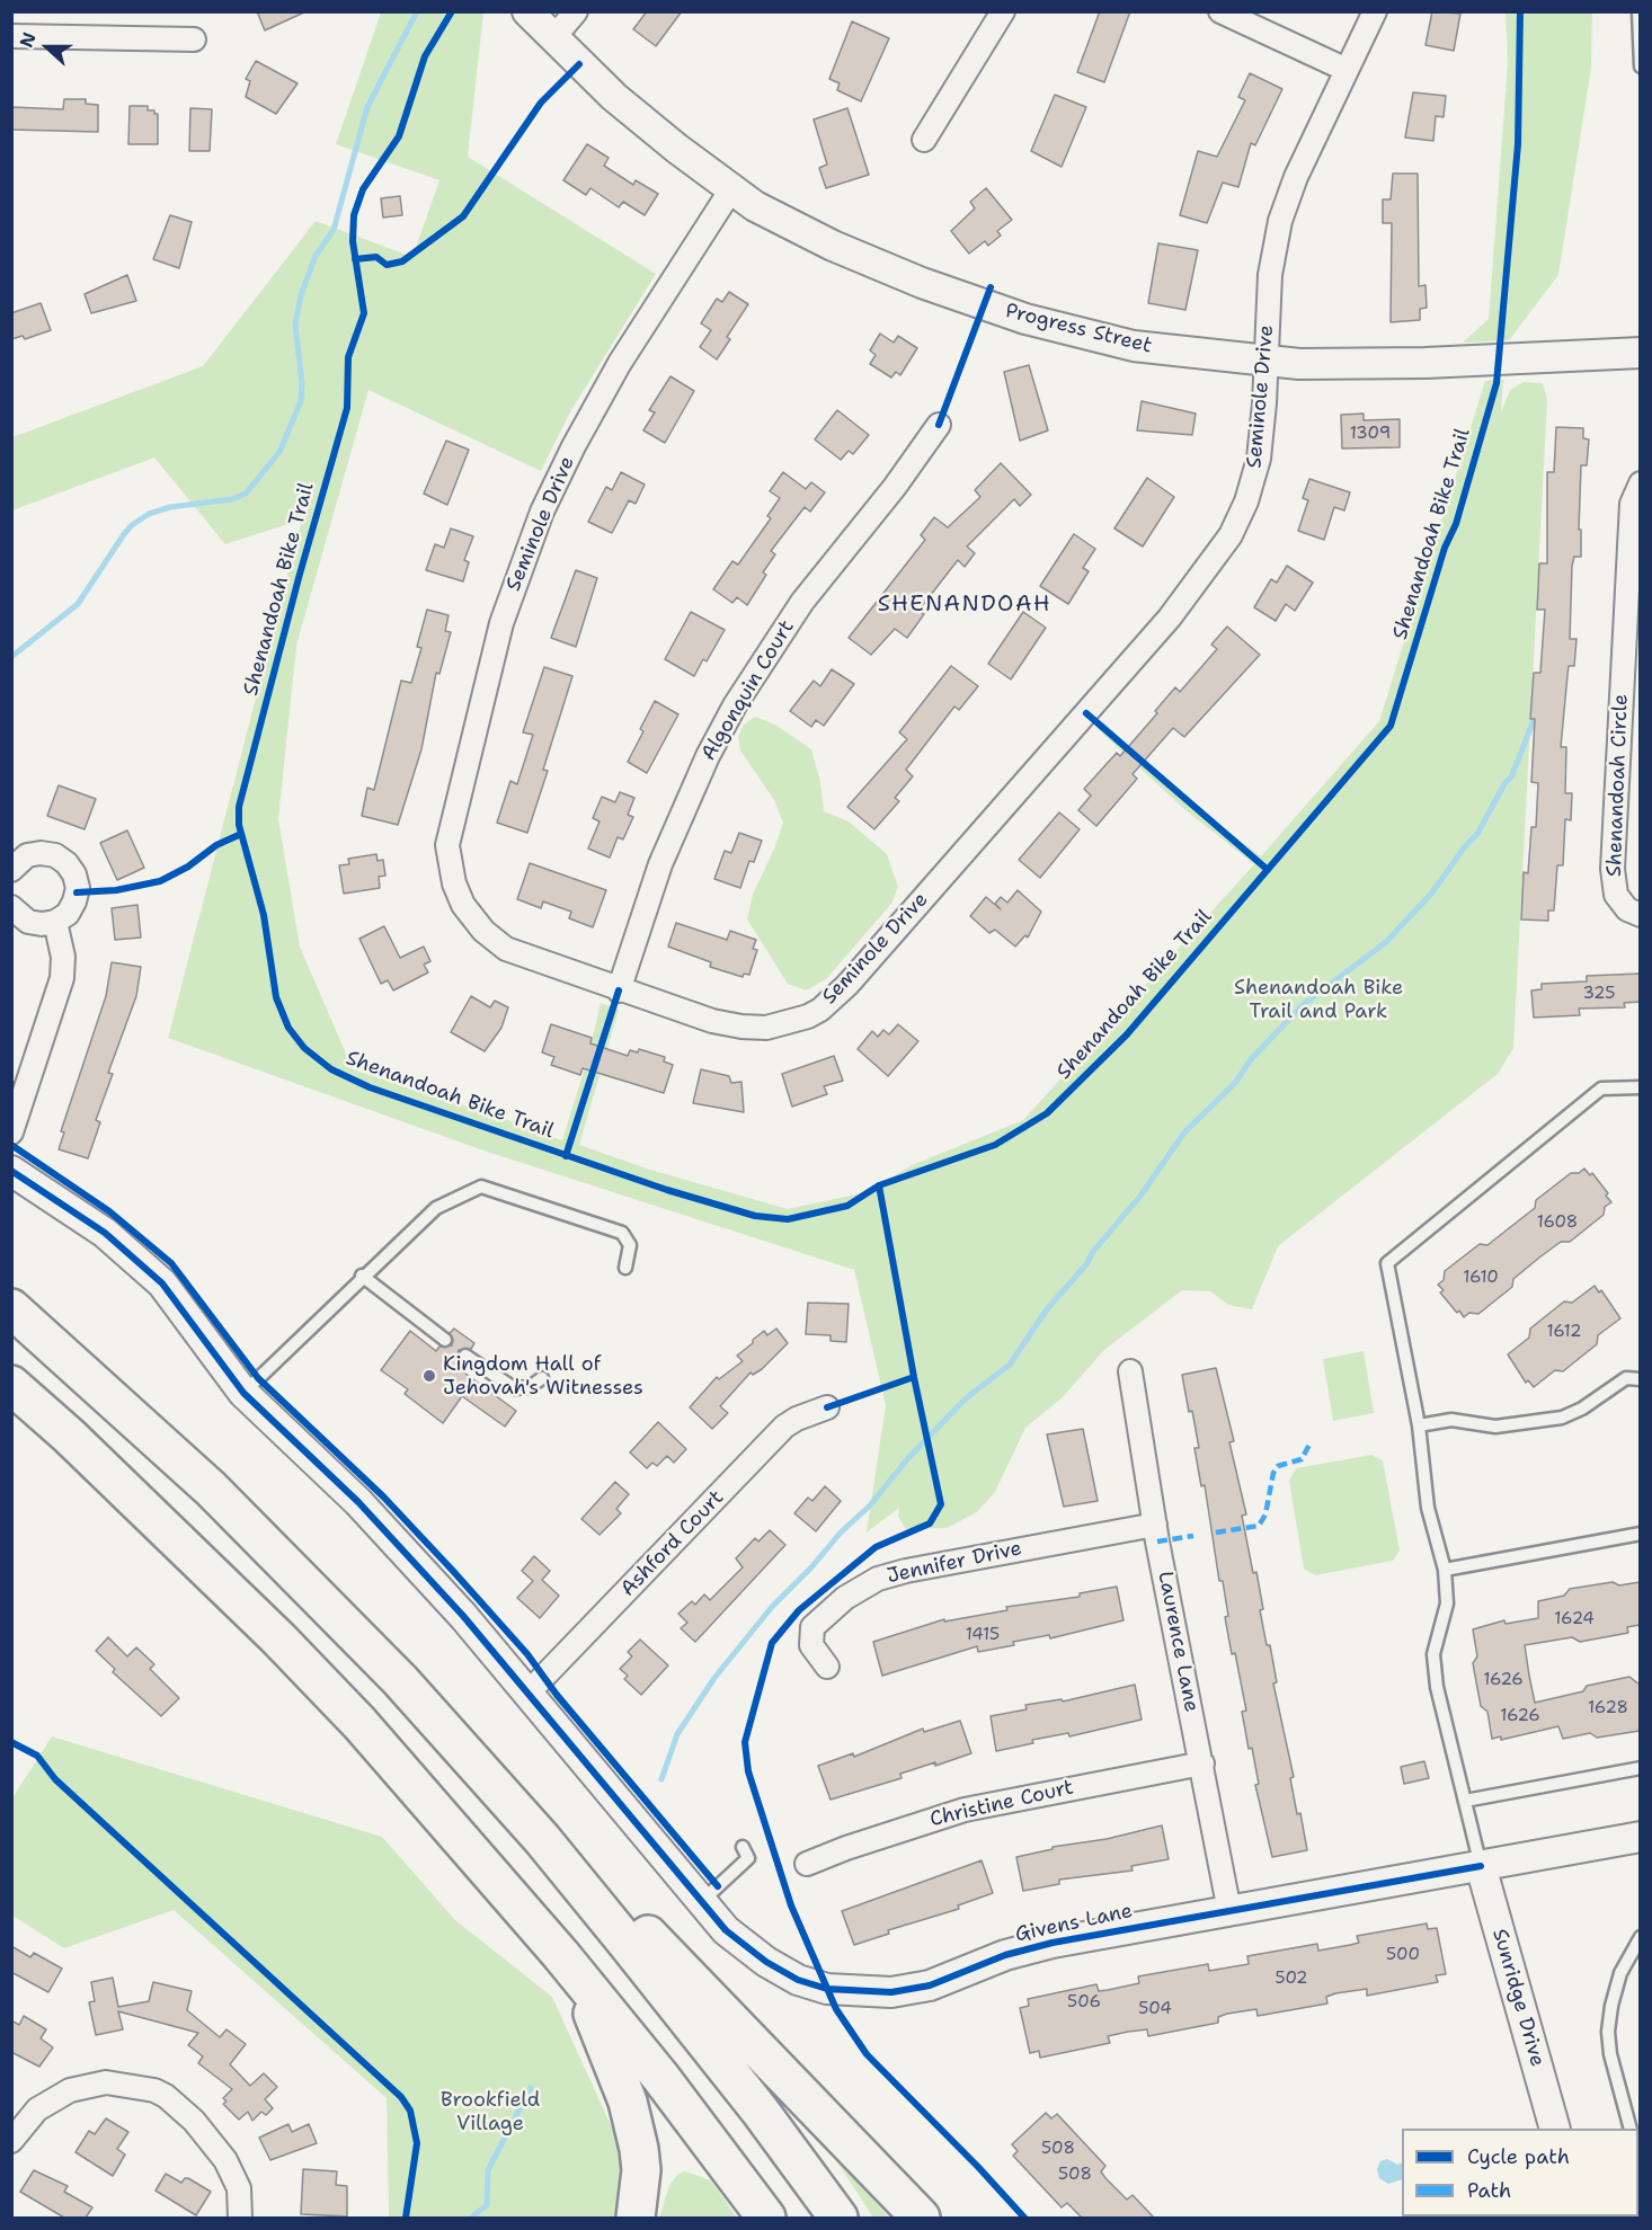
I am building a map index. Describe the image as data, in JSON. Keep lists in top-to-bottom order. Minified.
{"streets":{"street":["Progress Street","Seminole Drive","Algonquin Court","Shenandoah Circle","Ashford Court","Jennifer Drive","Laurence Lane","Christine Court","Givens Lane","Sunridge Drive"],"cycle path":["Shenandoah Bike Trail"]},"crossings":[["Progress Street","Seminole Drive"],["Seminole Drive","Algonquin Court"],["Ashford Court","Givens Lane"],["Jennifer Drive","Laurence Lane"],["Laurence Lane","Christine Court"],["Laurence Lane","Givens Lane"],["Givens Lane","Sunridge Drive"]],"districts":["SHENANDOAH"],"parks":["Shenandoah Bike Trail and Park","Brookfield Village"],"places":["Kingdom Hall of Jehovah's Witnesses"],"house_numbers":["1309","325","1608","1610","1612","1624","1415","1626","1628","1626","500","502","506","504","508","508"],"legend":["Cycle path","Path"],"north":"left"}
